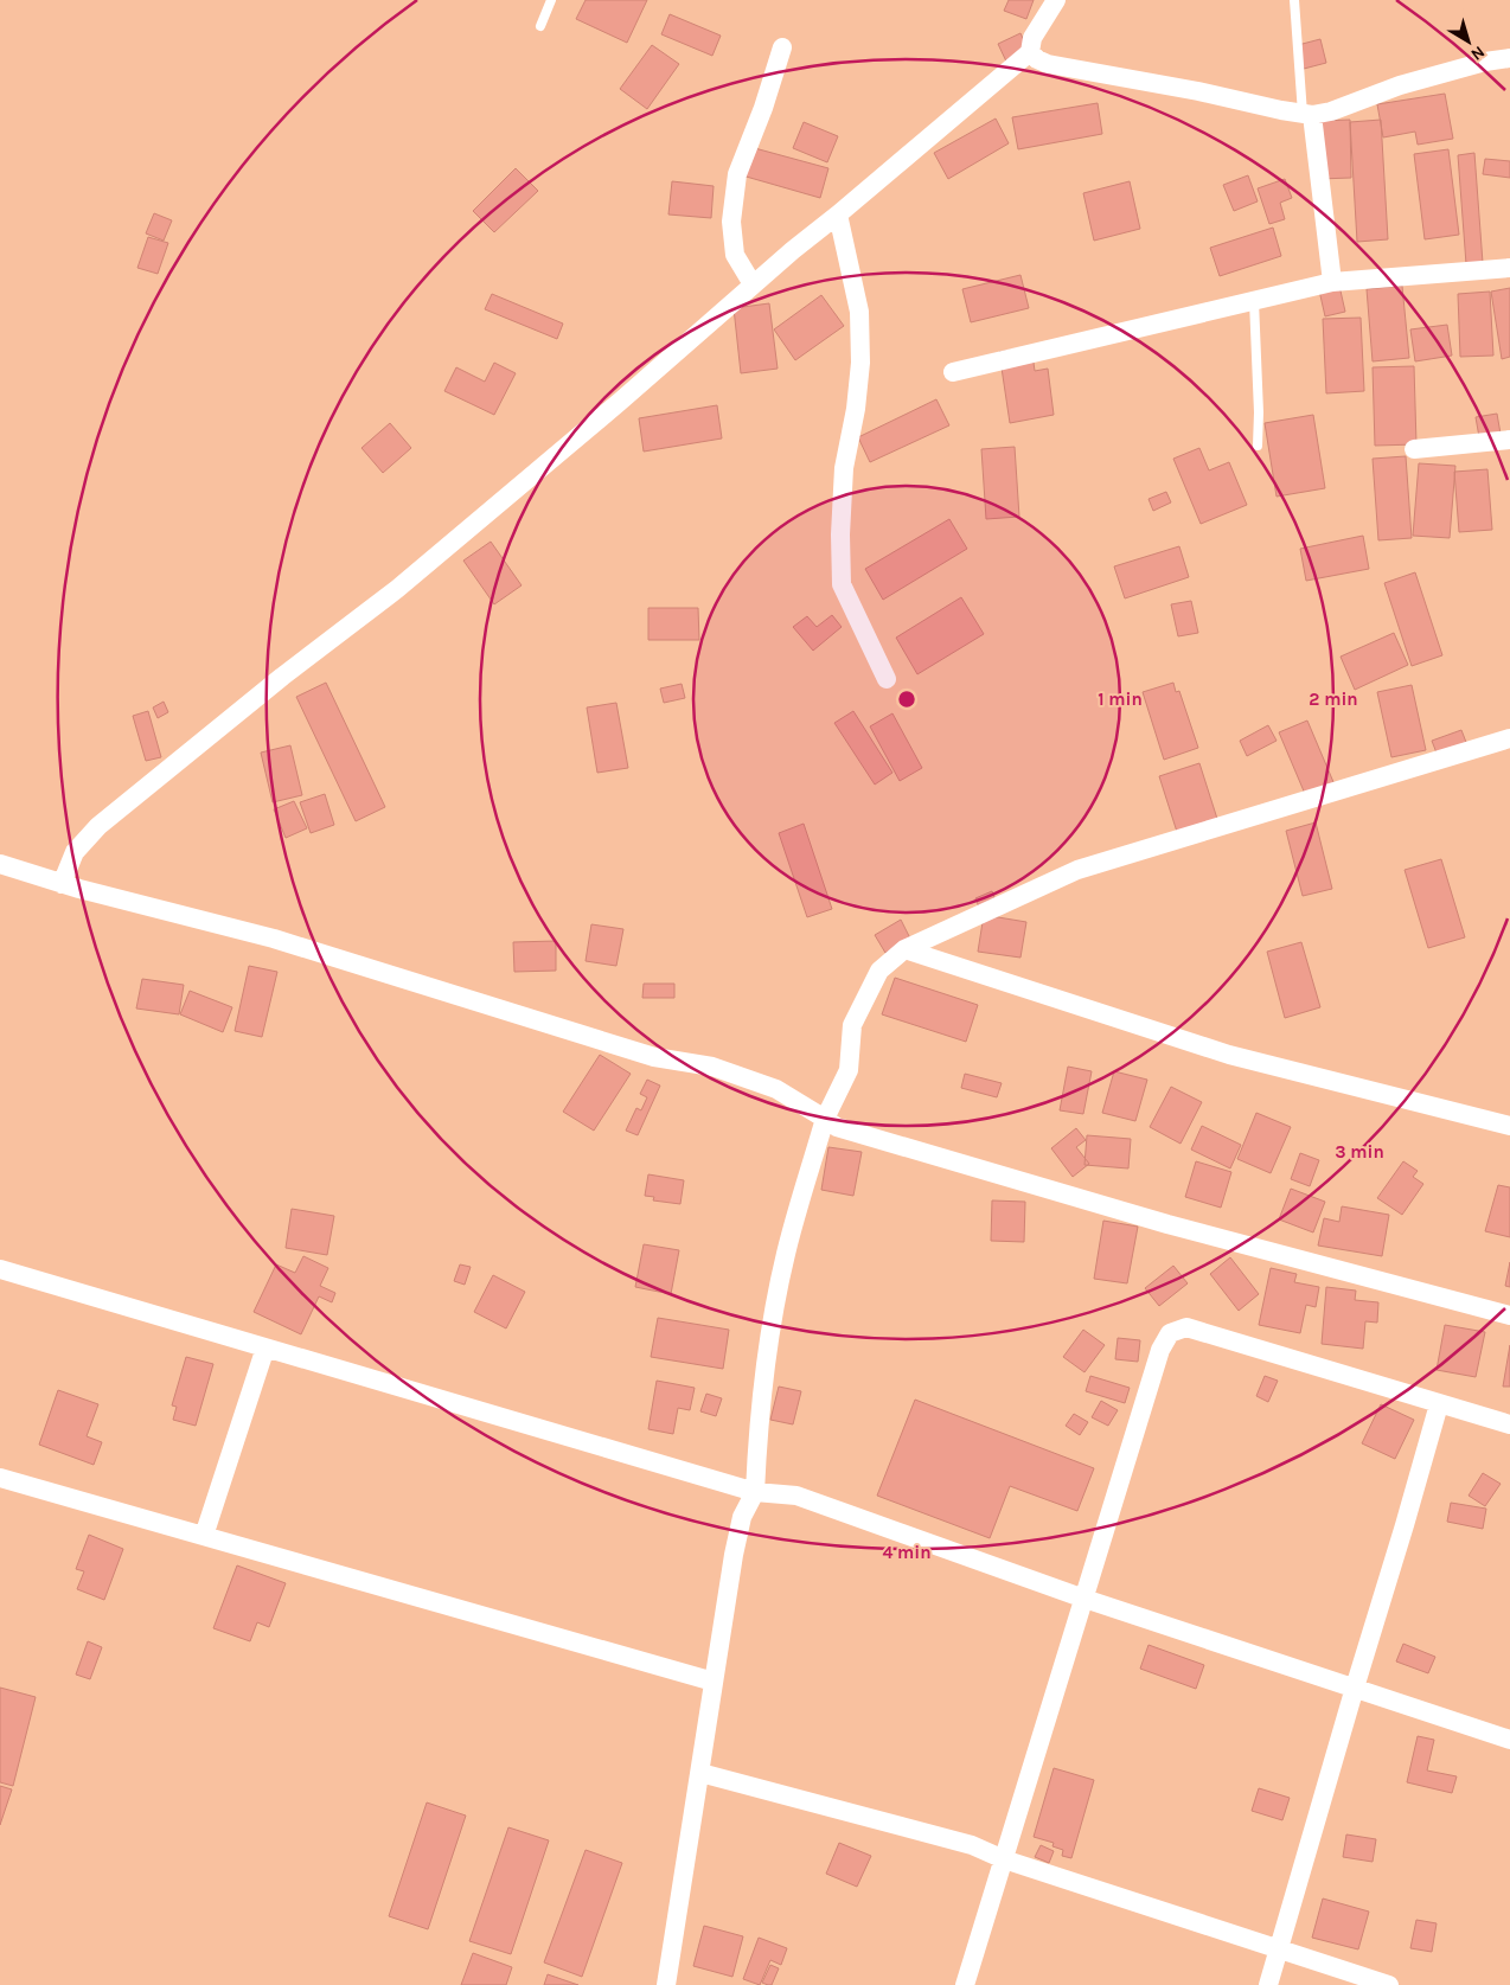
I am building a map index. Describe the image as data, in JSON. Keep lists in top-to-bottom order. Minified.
{"north":"bottom right","rings":["1 min","2 min","3 min","4 min"]}
